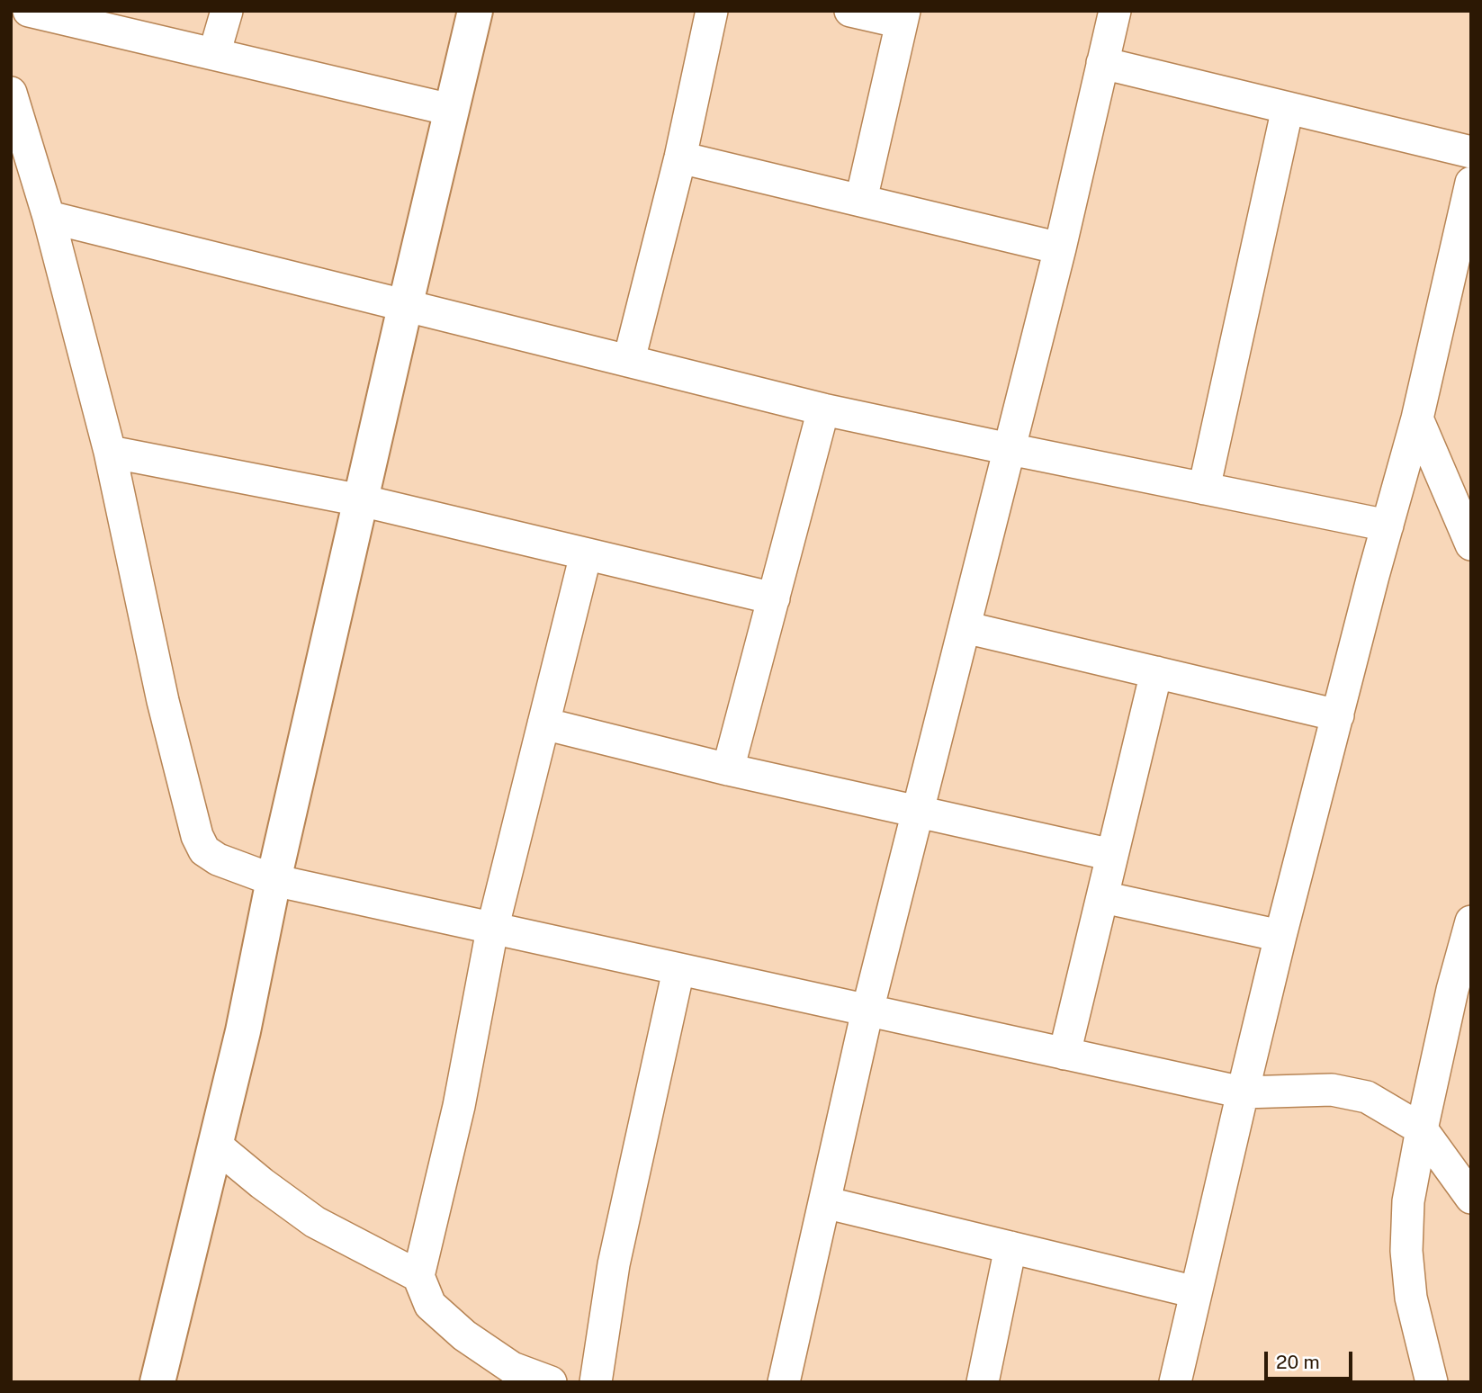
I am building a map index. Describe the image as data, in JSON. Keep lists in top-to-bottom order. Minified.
{"scale_bar":"20 m"}
